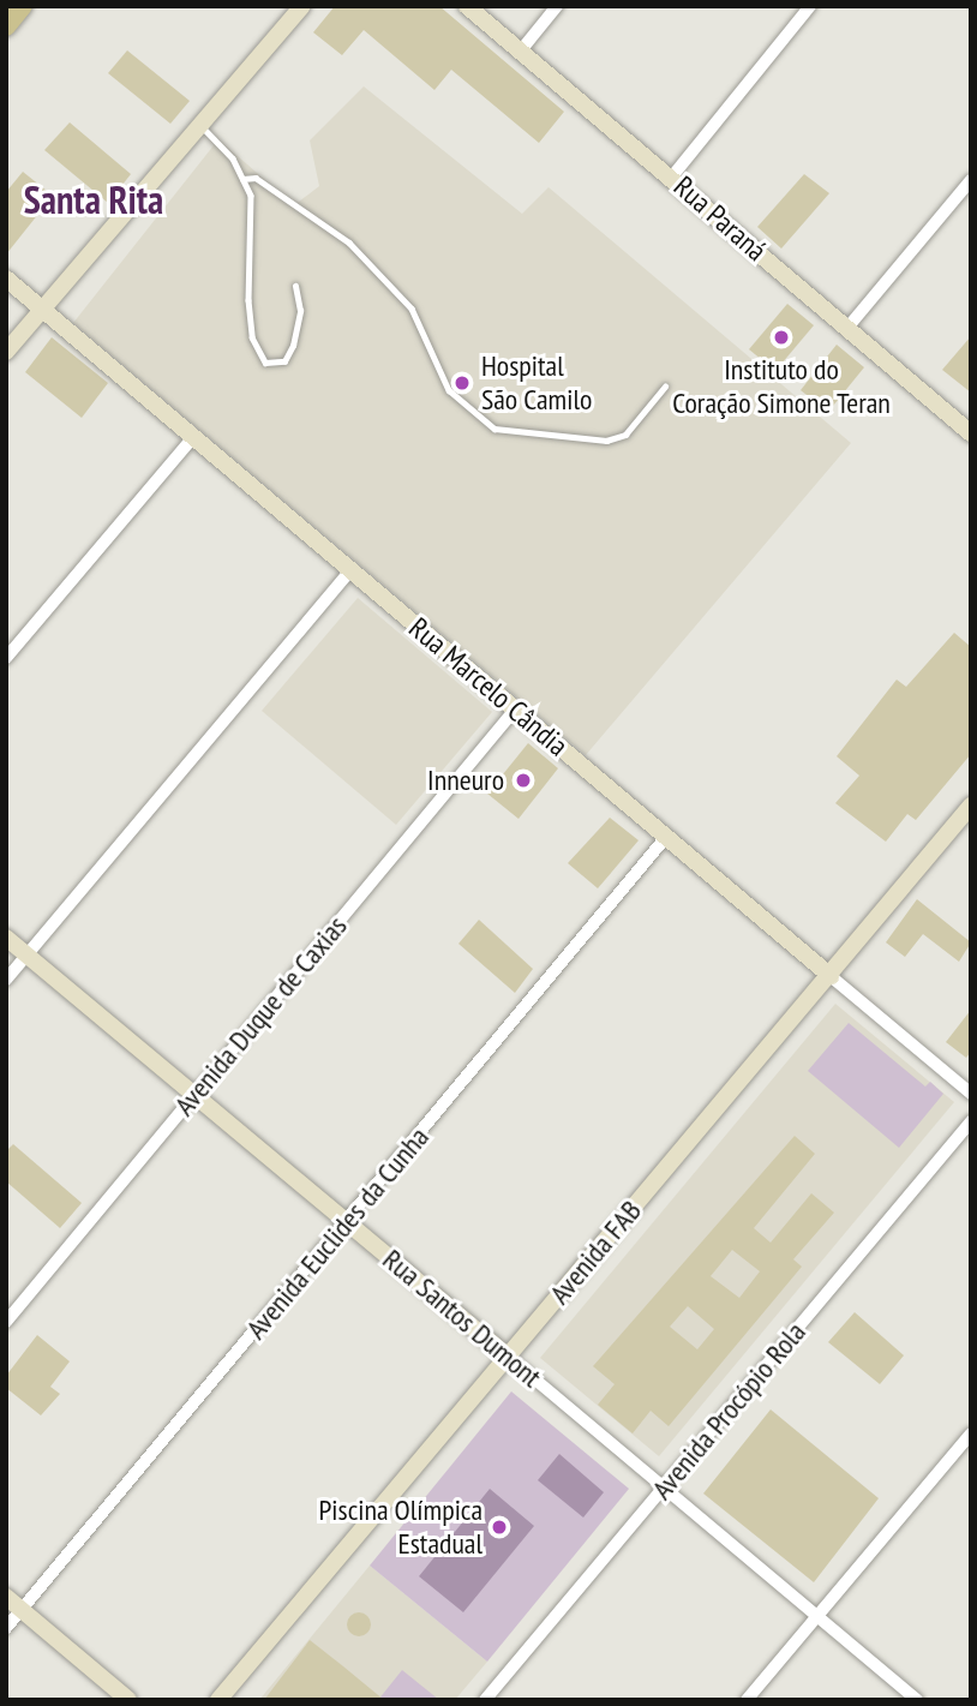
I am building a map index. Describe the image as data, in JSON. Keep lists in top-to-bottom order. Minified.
{"streets":{"main road":["Rua Paraná","Rua Marcelo Cândia","Avenida FAB","Rua Santos Dumont"],"street":["Avenida Duque de Caxias","Avenida Euclides da Cunha","Avenida Procópio Rola"]},"crossings":[["Rua Marcelo Cândia","Avenida Duque de Caxias"],["Rua Marcelo Cândia","Avenida Euclides da Cunha"],["Rua Marcelo Cândia","Avenida FAB"],["Avenida Duque de Caxias","Rua Santos Dumont"],["Avenida Euclides da Cunha","Rua Santos Dumont"],["Avenida FAB","Rua Santos Dumont"],["Rua Santos Dumont","Avenida Procópio Rola"]],"districts":["Santa Rita"],"places":["Instituto do Coração Simone Teran","Hospital São Camilo","Inneuro","Piscina Olímpica Estadual"]}
